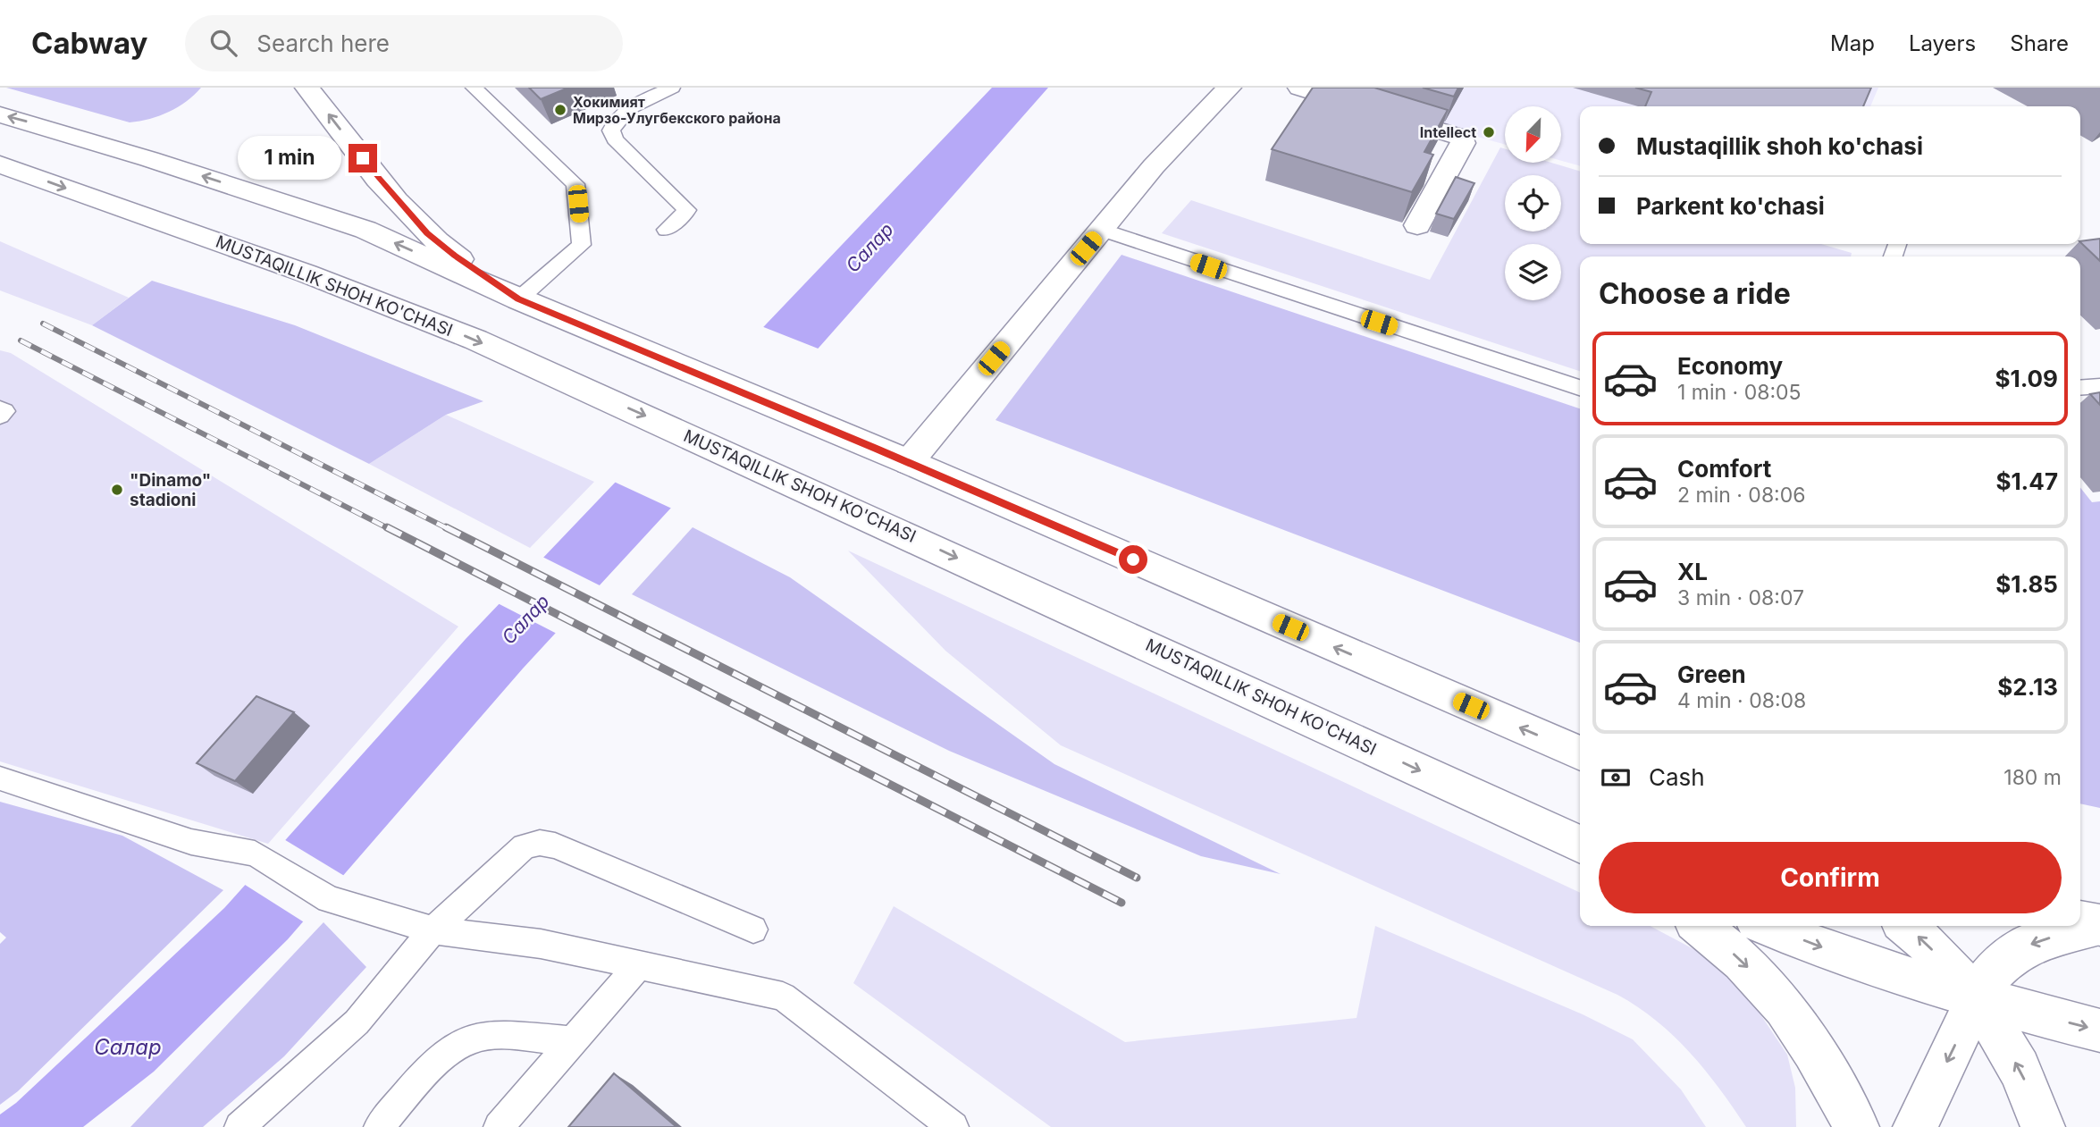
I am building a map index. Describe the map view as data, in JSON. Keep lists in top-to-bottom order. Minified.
{"streets":{"main road":["MUSTAQILLIK SHOH KO'CHASI"]},"water":["Салар"],"places":["Хокимият Мирзо-Улугбекского района","Intellect","\"Dinamo\" stadioni"],"north":"bottom left","page":{"header":"Cabway","search":"Search here","nav":["Map","Layers","Share"],"banner":["Mustaqillik shoh ko'chasi","Parkent ko'chasi"],"bubble":"1 min","heading":"Choose a ride","list":[{"name":"Economy","note":"1 min · 08:05","value":"$1.09"},{"name":"Comfort","note":"2 min · 08:06","value":"$1.47"},{"name":"XL","note":"3 min · 08:07","value":"$1.85"},{"name":"Green","note":"4 min · 08:08","value":"$2.13"}],"pay":["Cash","180 m"],"buttons":"Confirm"}}
